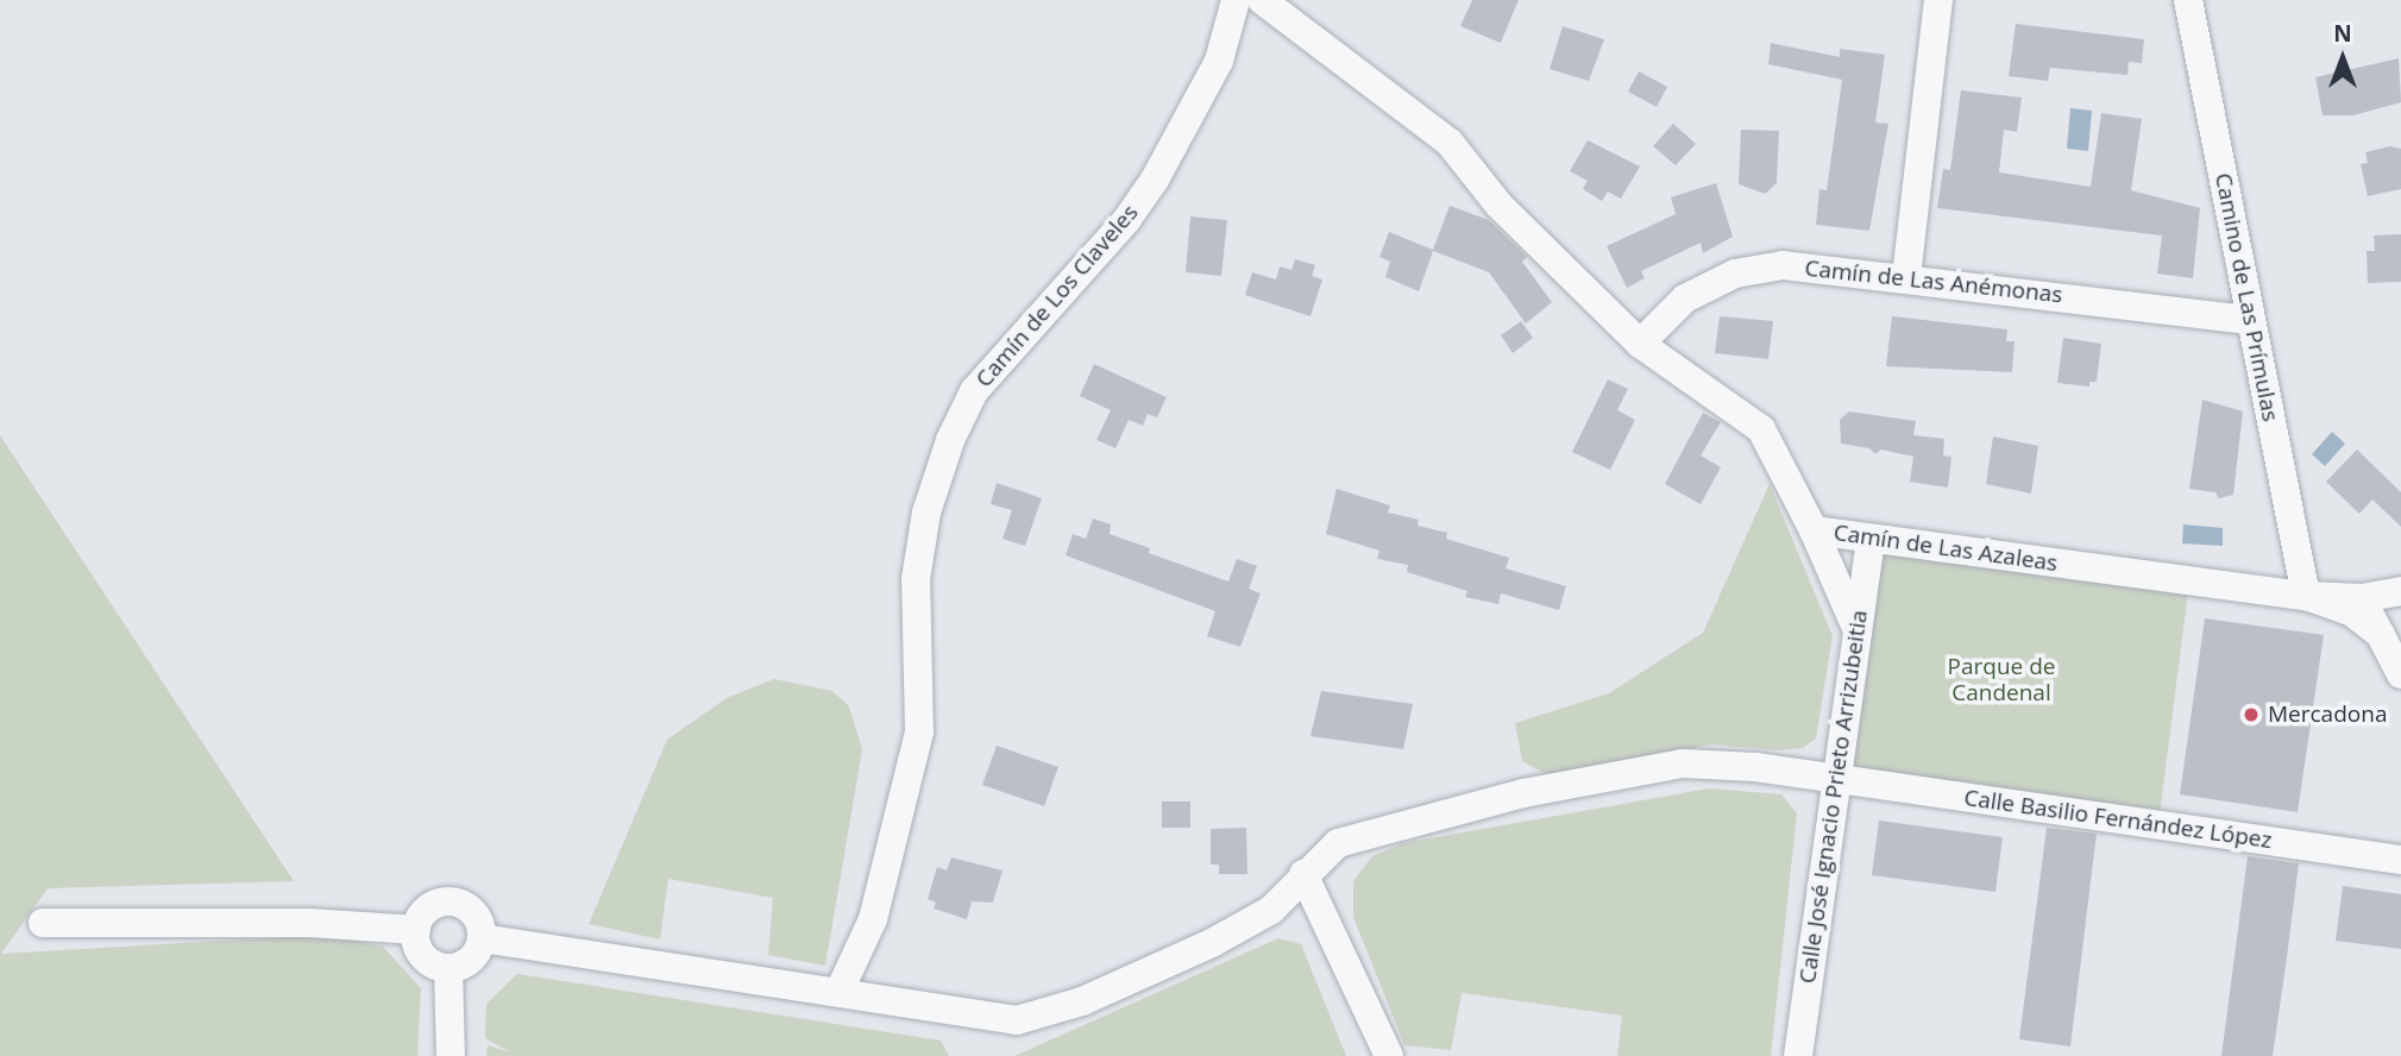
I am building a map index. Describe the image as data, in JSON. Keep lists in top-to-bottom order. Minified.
{"streets":{"street":["Camín de Las Anémonas","Camín de Los Claveles","Camino de Las Prímulas","Camín de Las Azaleas","Calle José Ignacio Prieto Arrizubeitia","Calle Basilio Fernández López"]},"crossings":[["Camín de Las Anémonas","Camino de Las Prímulas"],["Camín de Las Anémonas","Camín de Las Azaleas"],["Camín de Los Claveles","Calle Basilio Fernández López"],["Camino de Las Prímulas","Camín de Las Azaleas"],["Camín de Las Azaleas","Calle José Ignacio Prieto Arrizubeitia"],["Calle José Ignacio Prieto Arrizubeitia","Calle Basilio Fernández López"]],"parks":["Parque de Candenal"],"places":["Mercadona"],"north":"top"}
